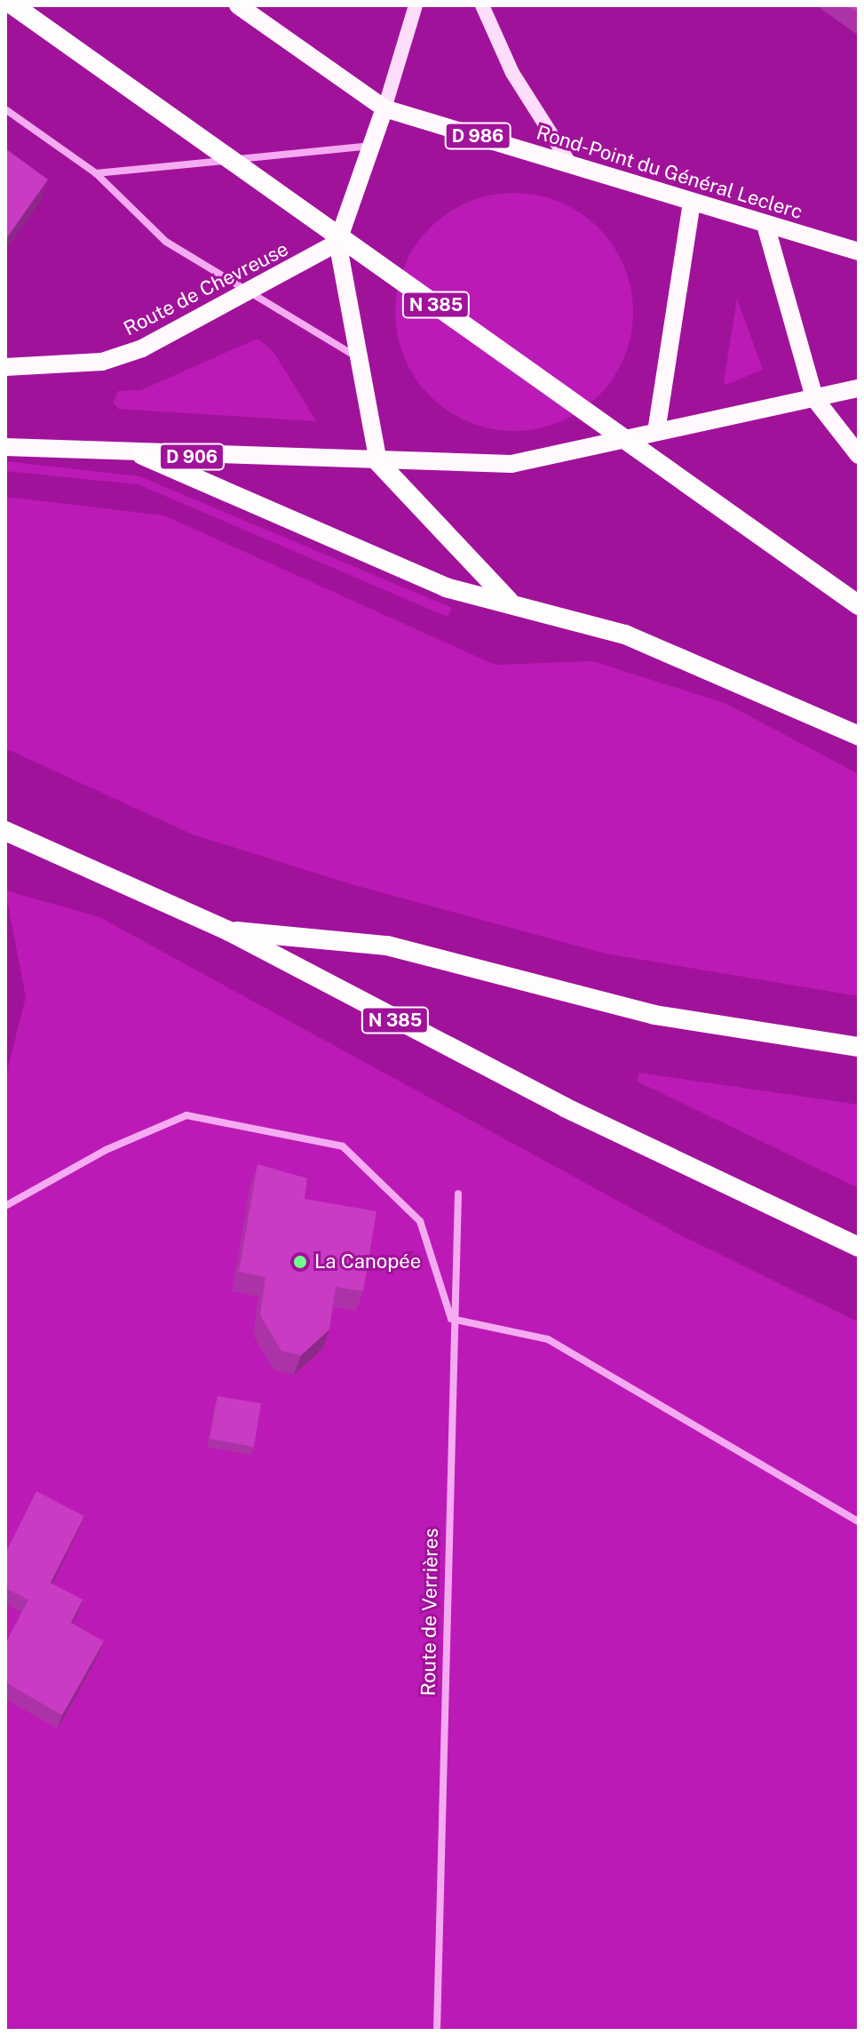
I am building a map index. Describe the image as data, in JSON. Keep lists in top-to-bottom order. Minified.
{"streets":{"highway":["N 385"],"main road":["D 986","Rond-Point du Général Leclerc","Route de Chevreuse","D 906"],"street":["Route de Verrières"]},"crossings":[["D 986","Rond-Point du Général Leclerc"]],"places":["La Canopée"]}
